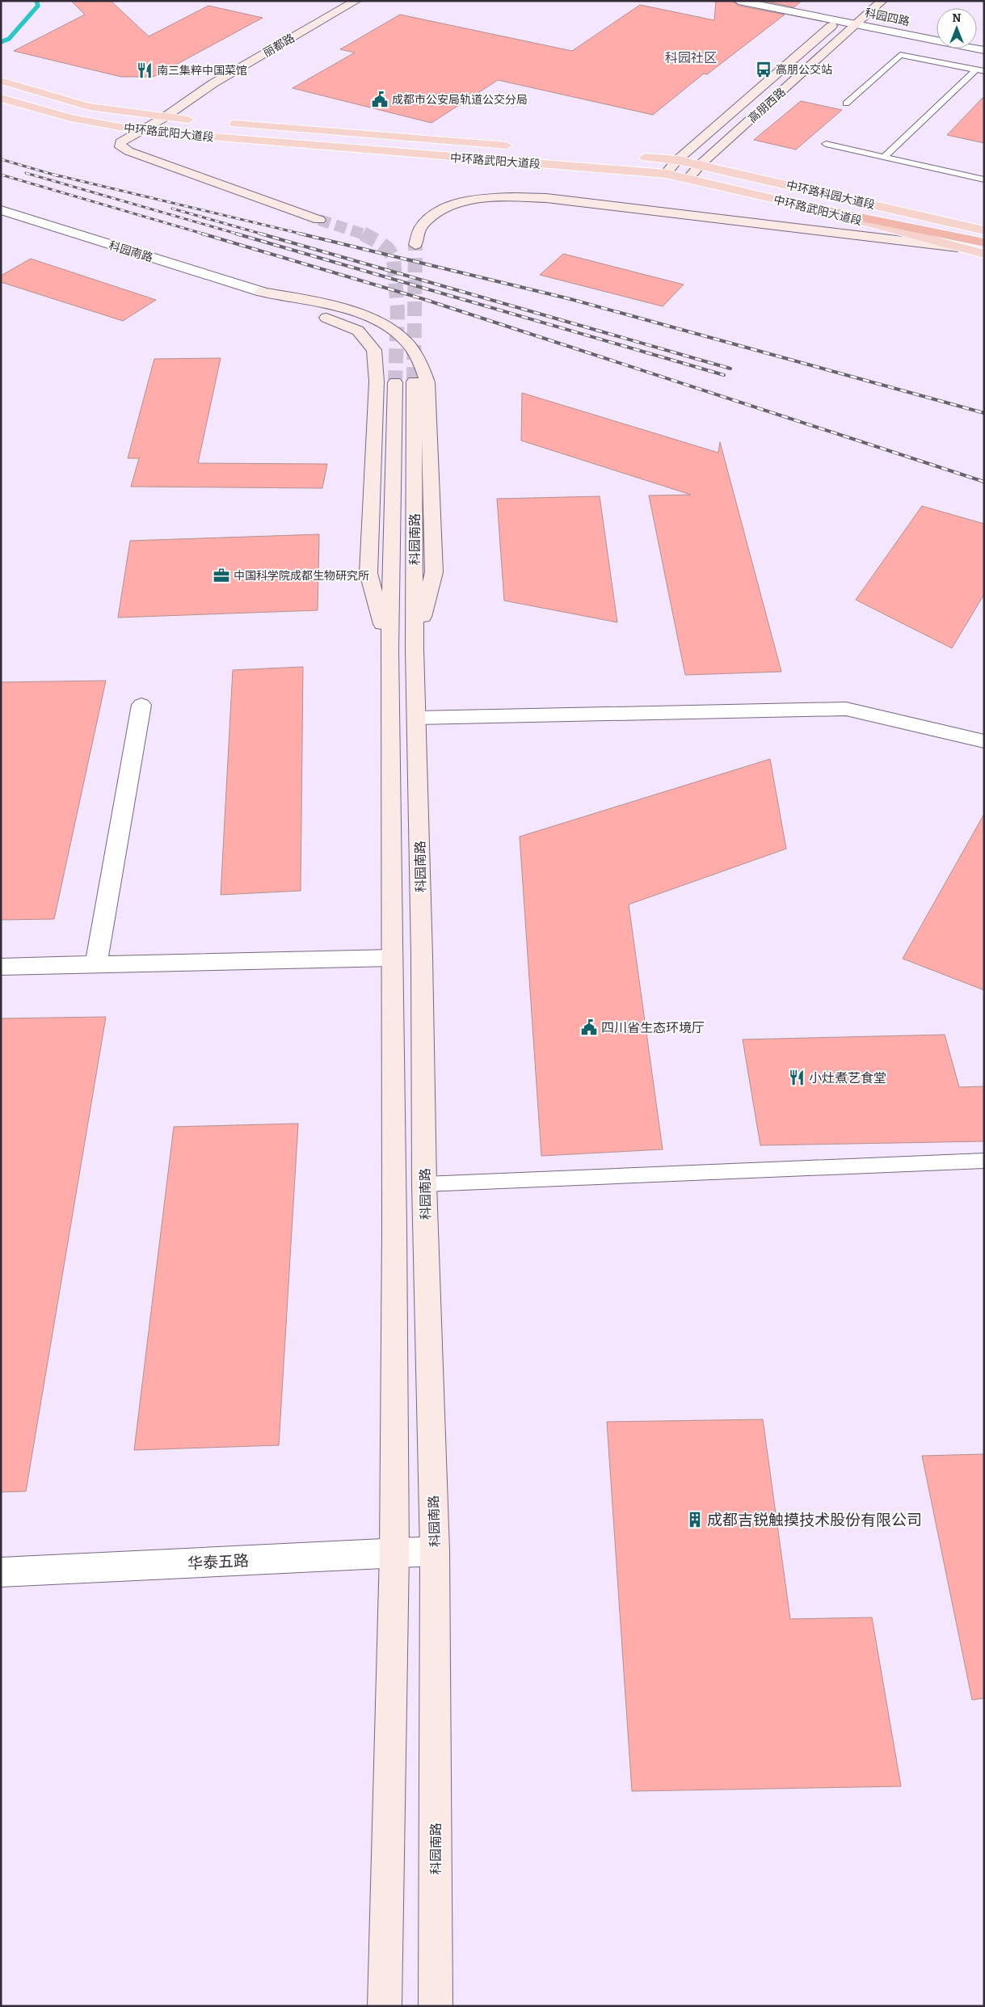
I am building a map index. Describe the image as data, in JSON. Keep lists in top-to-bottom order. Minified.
{"streets":{"main road":["中环路武阳大道段","中环路科园大道段"],"street":["科园四路","丽都路","高朋西路","科园南路","华泰五路"]},"crossings":[["科园四路","高朋西路"],["丽都路","中环路武阳大道段"],["高朋西路","中环路武阳大道段"],["高朋西路","中环路科园大道段"],["科园南路","华泰五路"]],"districts":["科园社区"],"places":{"bus stop":["高朋公交站"],"restaurant":["南三集粹中国菜馆","小灶煮艺食堂"],"public building":["成都市公安局轨道公交分局","四川省生态环境厅"],"office":["中国科学院成都生物研究所"],"building":["成都吉锐触摸技术股份有限公司"]},"north":"top"}
